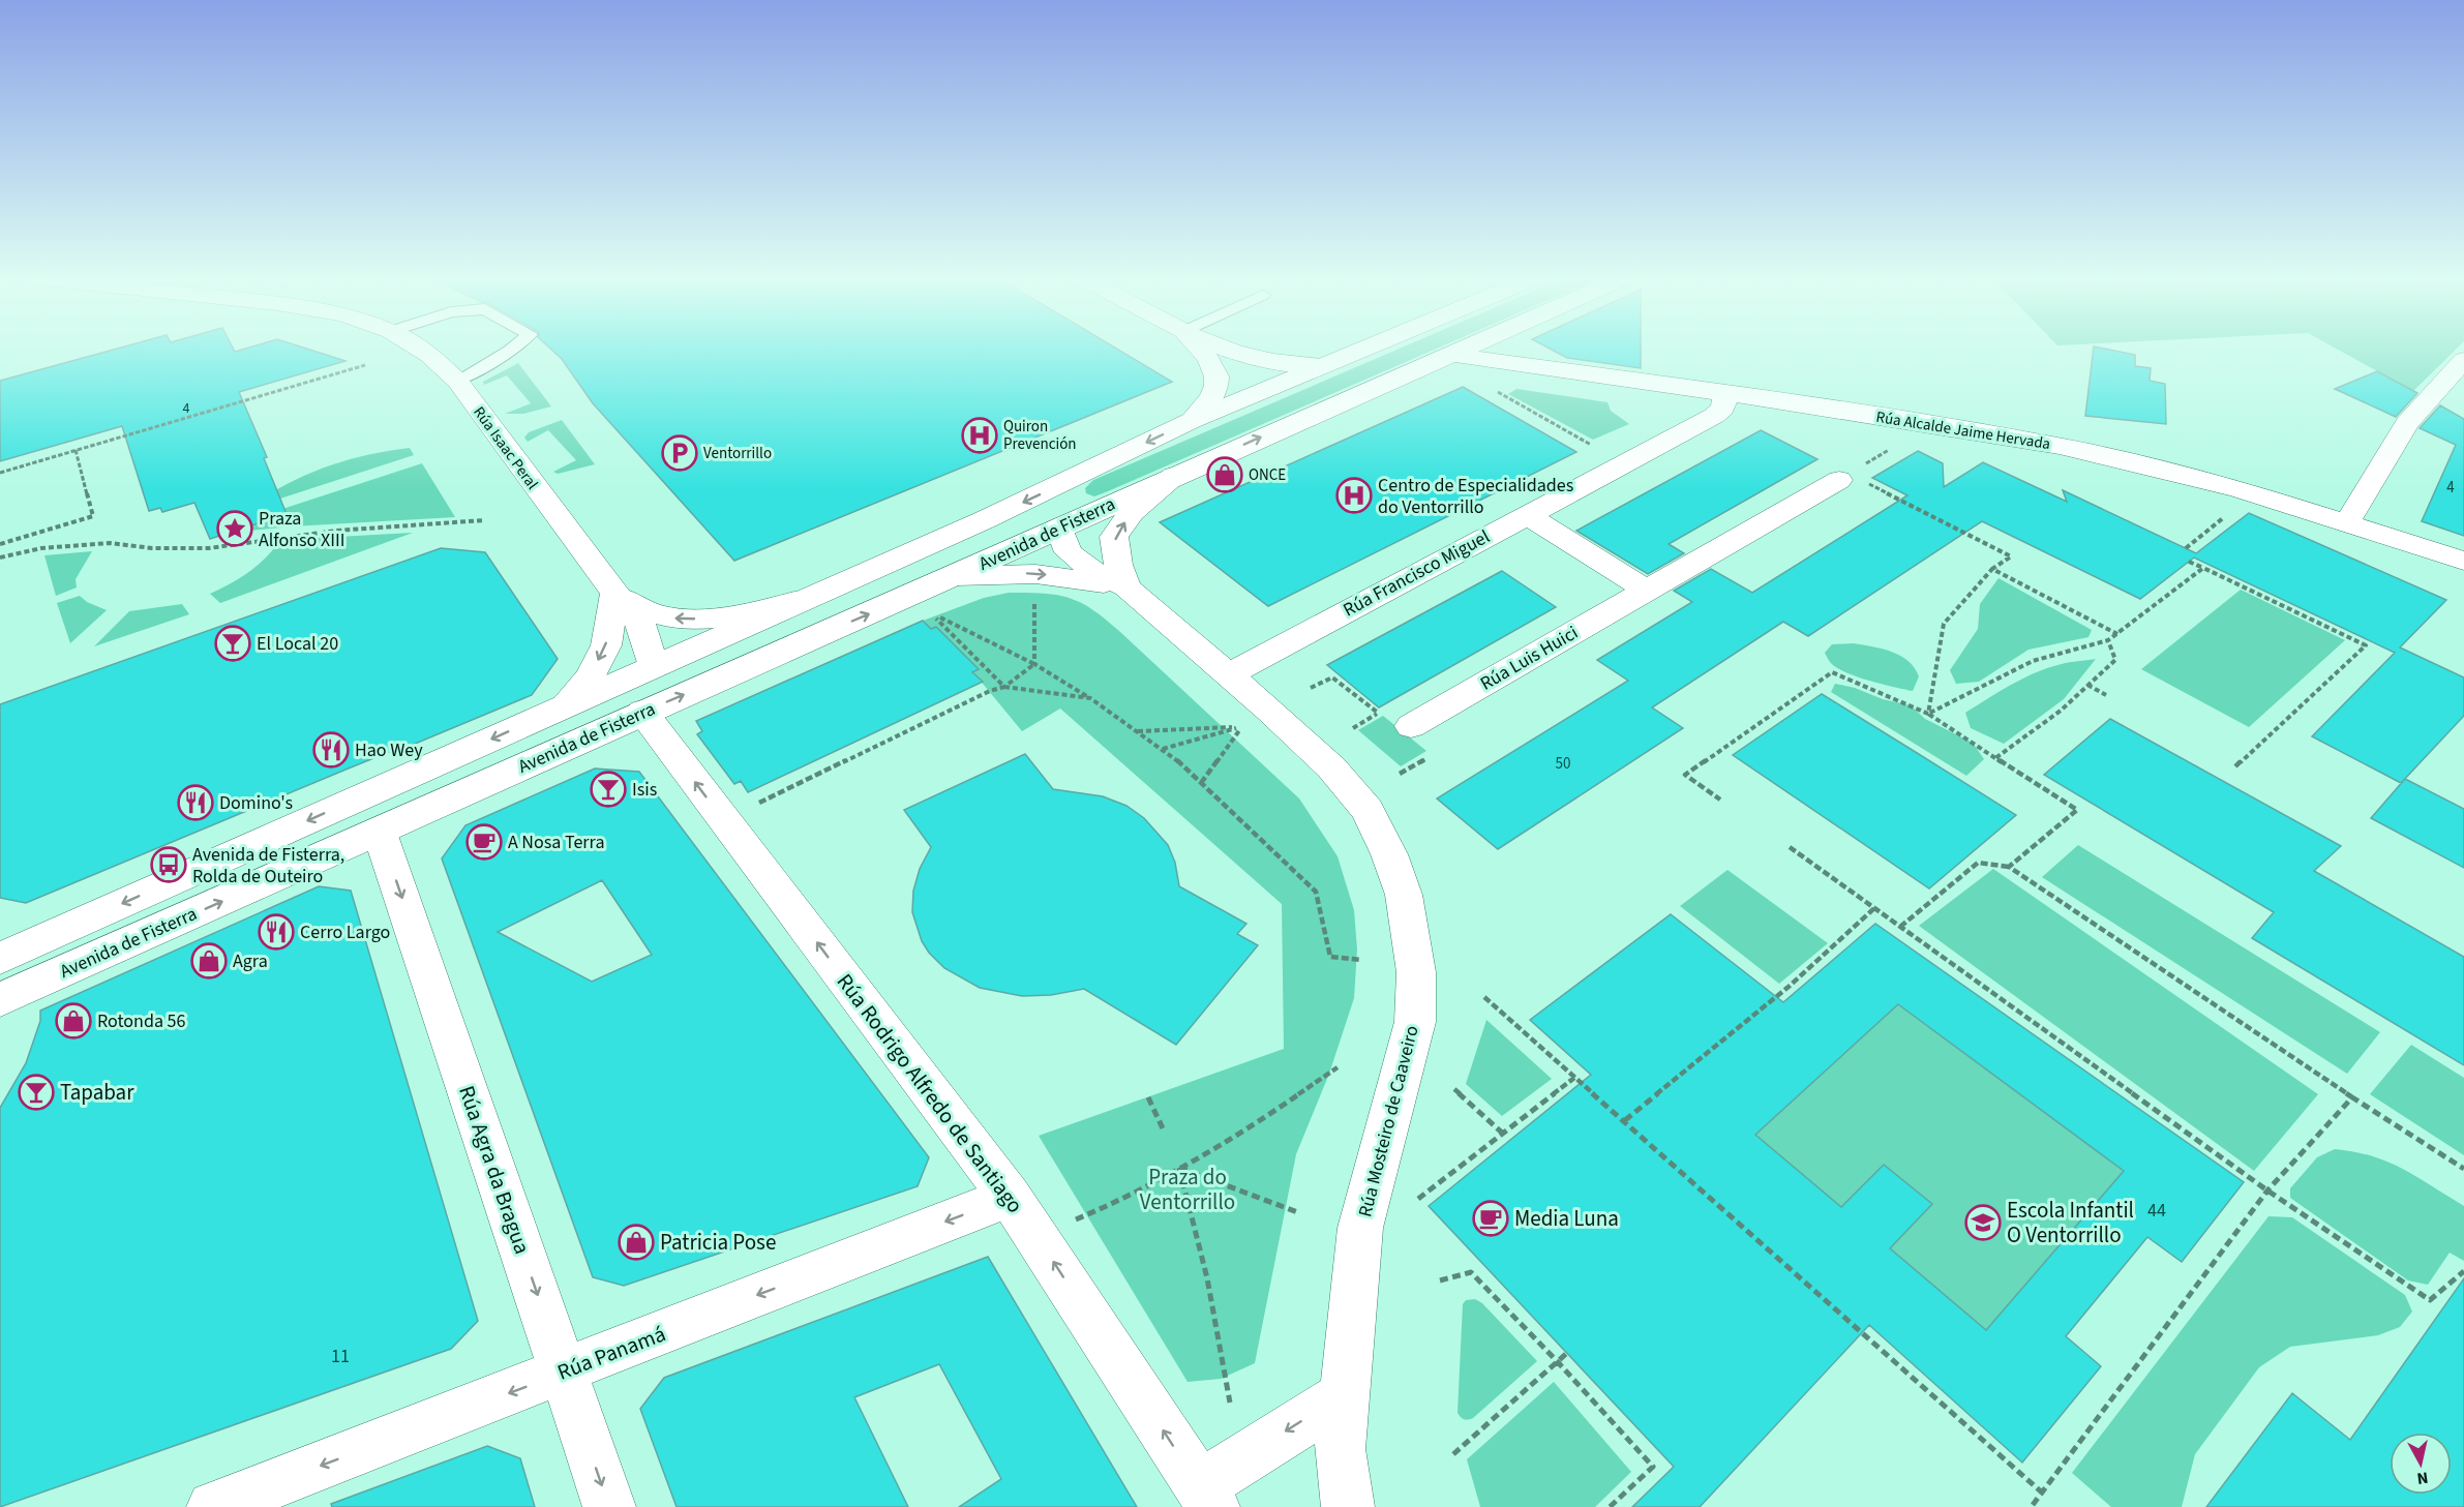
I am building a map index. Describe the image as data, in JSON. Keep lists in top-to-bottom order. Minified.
{"streets":{"street":["Rúa Alcalde Jaime Hervada","Rúa Isaac Peral","Avenida de Fisterra","Rúa Francisco Miguel","Rúa Luis Huici","Rúa Rodrigo Alfredo de Santiago","Rúa Mosteiro de Caaveiro","Rúa Agra da Bragua","Rúa Panamá"]},"crossings":[["Rúa Alcalde Jaime Hervada","Avenida de Fisterra"],["Rúa Alcalde Jaime Hervada","Rúa Francisco Miguel"],["Rúa Isaac Peral","Avenida de Fisterra"],["Avenida de Fisterra","Rúa Rodrigo Alfredo de Santiago"],["Avenida de Fisterra","Rúa Mosteiro de Caaveiro"],["Avenida de Fisterra","Rúa Agra da Bragua"],["Rúa Francisco Miguel","Rúa Mosteiro de Caaveiro"],["Rúa Rodrigo Alfredo de Santiago","Rúa Mosteiro de Caaveiro"],["Rúa Rodrigo Alfredo de Santiago","Rúa Panamá"],["Rúa Agra da Bragua","Rúa Panamá"]],"one_way":["Rúa Rodrigo Alfredo de Santiago","Rúa Agra da Bragua","Rúa Panamá"],"parks":["Praza do Ventorrillo"],"places":{"hospital":["Quiron Prevención","Centro de Especialidades do Ventorrillo"],"parking":["Ventorrillo"],"shop":["ONCE","Agra","Rotonda 56","Patricia Pose"],"place":["Praza Alfonso XIII"],"bar":["El Local 20","Isis","Tapabar"],"restaurant":["Hao Wey","Domino's","Cerro Largo"],"cafe":["A Nosa Terra","Media Luna"],"bus stop":["Avenida de Fisterra, Rolda de Outeiro"],"school or university":["Escola Infantil O Ventorrillo"]},"house_numbers":["4","4","50","44","11"],"north":"bottom"}
